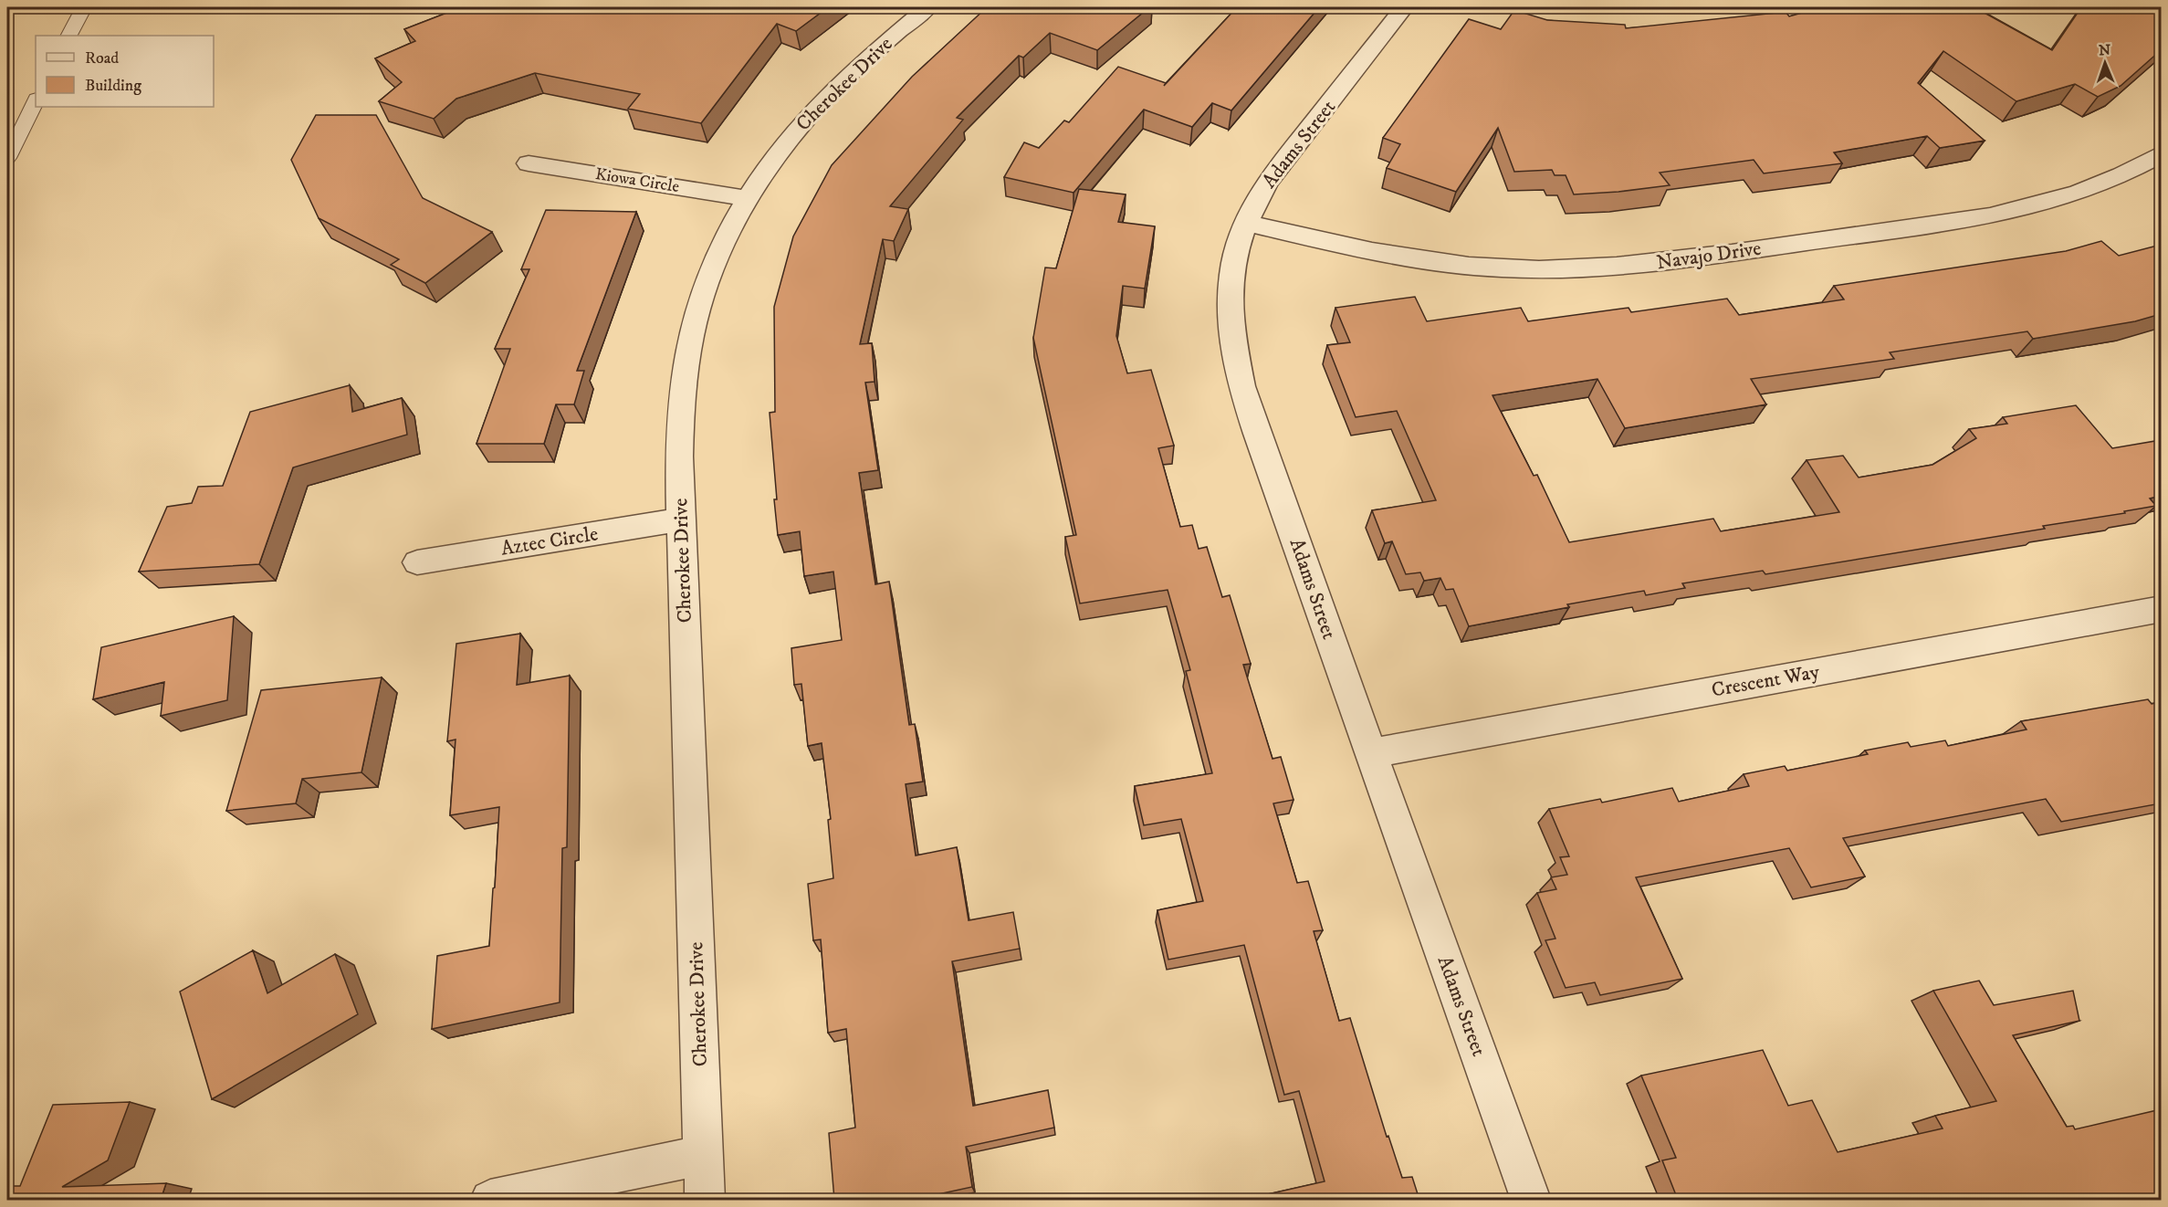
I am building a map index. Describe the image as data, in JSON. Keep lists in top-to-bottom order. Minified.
{"streets":{"street":["Cherokee Drive","Adams Street","Kiowa Circle","Navajo Drive","Aztec Circle","Crescent Way"]},"crossings":[["Cherokee Drive","Kiowa Circle"],["Cherokee Drive","Aztec Circle"],["Adams Street","Navajo Drive"],["Adams Street","Crescent Way"]],"legend":["Road","Building"],"north":"top"}
